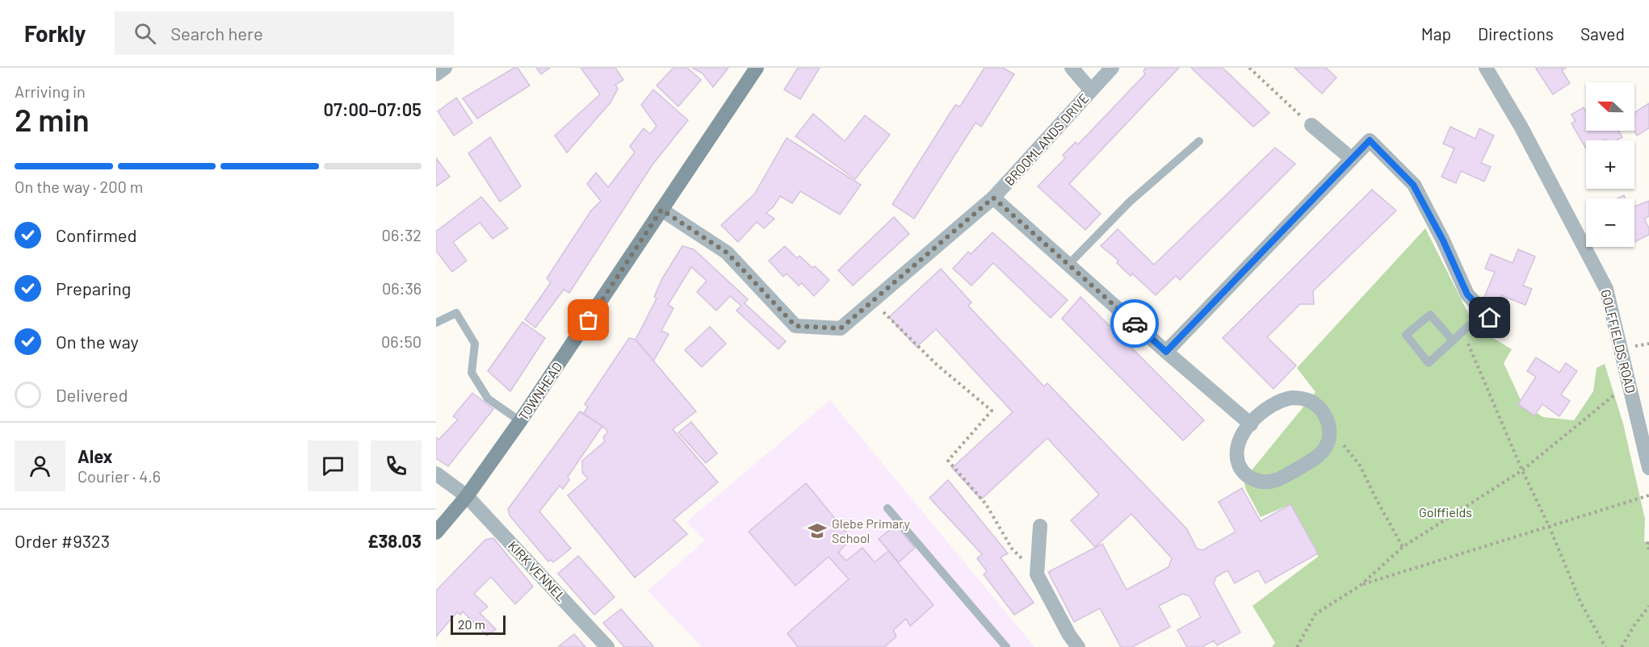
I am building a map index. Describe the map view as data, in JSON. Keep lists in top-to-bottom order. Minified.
{"streets":{"main road":["TOWNHEAD"],"street":["BROOMLANDS DRIVE","GOLFFIELDS ROAD","KIRK VENNEL"]},"crossings":[["BROOMLANDS DRIVE","TOWNHEAD"],["TOWNHEAD","KIRK VENNEL"]],"parks":["Golffields"],"places":{"school or university":["Glebe Primary School"]},"scale_bar":"20 m","north":"left","page":{"header":"Forkly","search":"Search here","nav":["Map","Directions","Saved"],"heading":["2 min","Arriving in","07:00–07:05"],"panel":["Alex","Courier · 4.6","Order #9323","£38.03"],"map_buttons":["+","−"],"bar":"On the way · 200 m","list":[["Confirmed","06:32"],["Preparing","06:36"],["On the way","06:50"],"Delivered"],"scale":"20 m"}}
